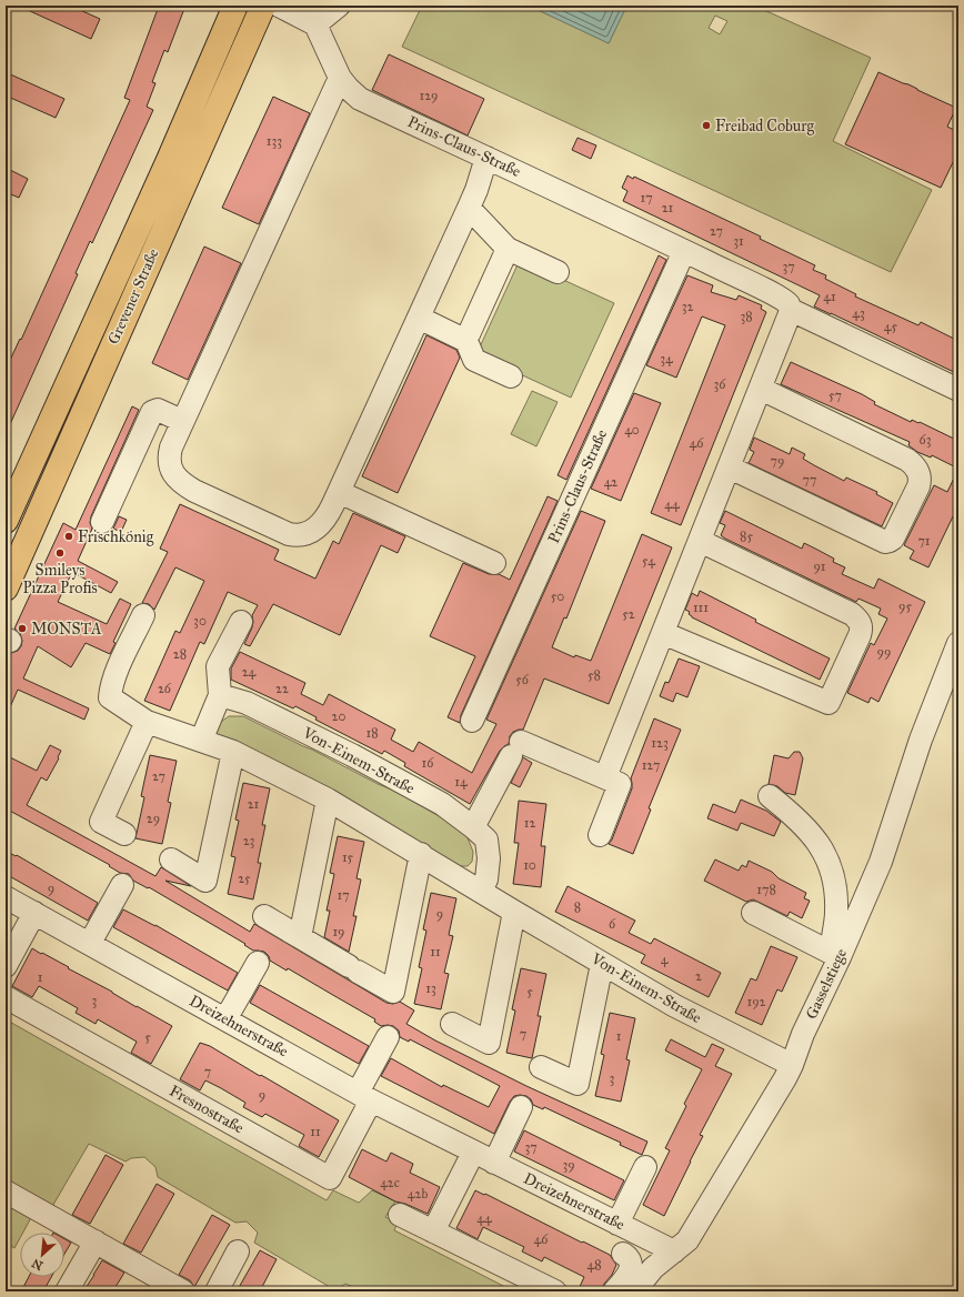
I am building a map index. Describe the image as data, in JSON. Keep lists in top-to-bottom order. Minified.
{"streets":{"main road":["Grevener Straße"],"street":["Prins-Claus-Straße","Von-Einem-Straße","Gasselstiege","Dreizehnerstraße","Fresnostraße"]},"crossings":[["Von-Einem-Straße","Gasselstiege"],["Gasselstiege","Dreizehnerstraße"],["Dreizehnerstraße","Fresnostraße"]],"places":["Freibad Coburg","Frischkönig","Smileys Pizza Profis","MONSTA"],"house_numbers":["129","133","17","21","27","31","37","41","32","43","38","45","34","36","57","40","63","46","79","77","42","44","85","71","54","91","50","95","111","52","30","99","28","24","58","56","26","22","20","18","123","16","127","27","14","21","29","12","23","15","10","25","9","178","17","8","9","6","19","11","4","2","1","13","5","3","192","7","1","5","7","3","9","11","37","39","42c","42b","44","46","48"],"north":"bottom left"}
